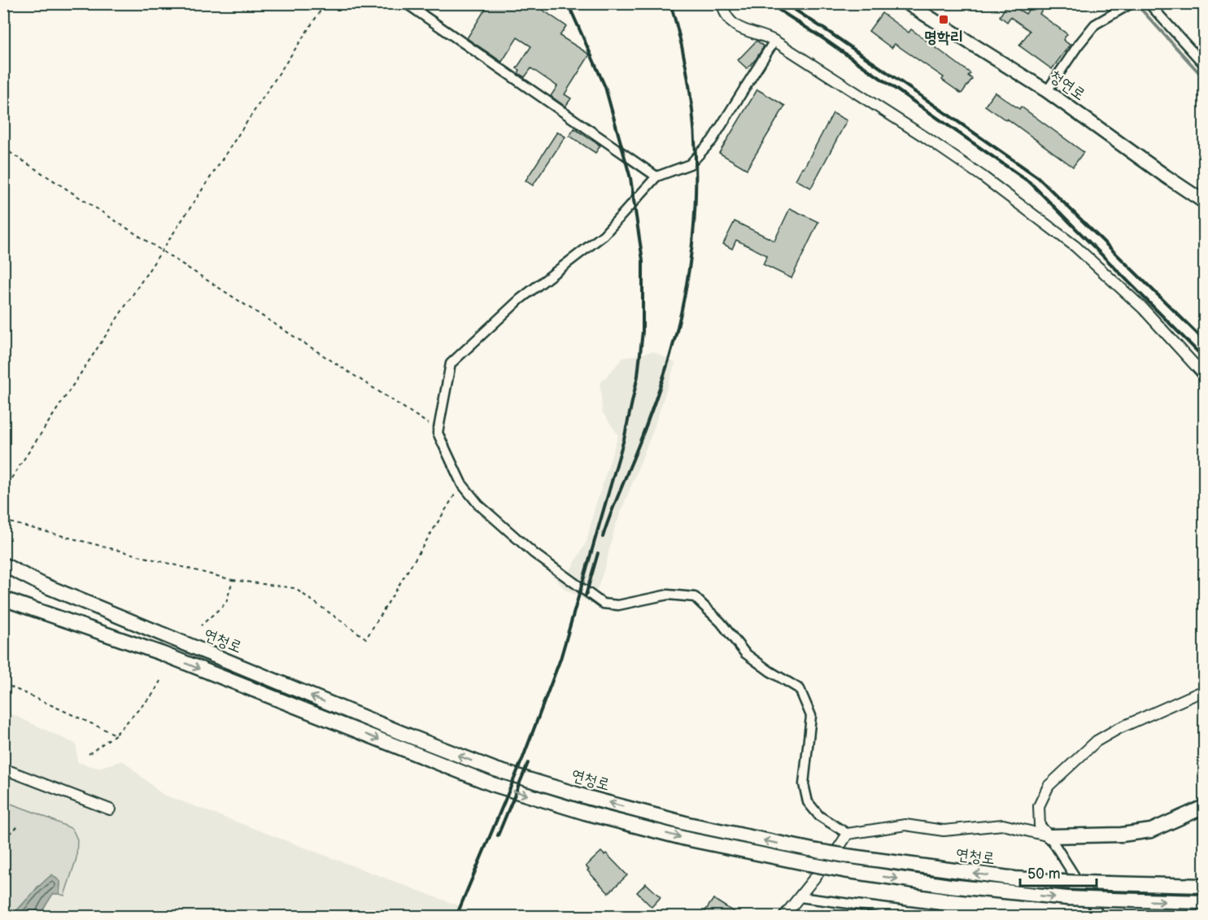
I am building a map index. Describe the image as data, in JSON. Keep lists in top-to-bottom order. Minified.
{"streets":{"highway":["연청로"],"main road":["청연로"]},"places":{"transit":["명학리"]},"scale_bar":"50 m"}
